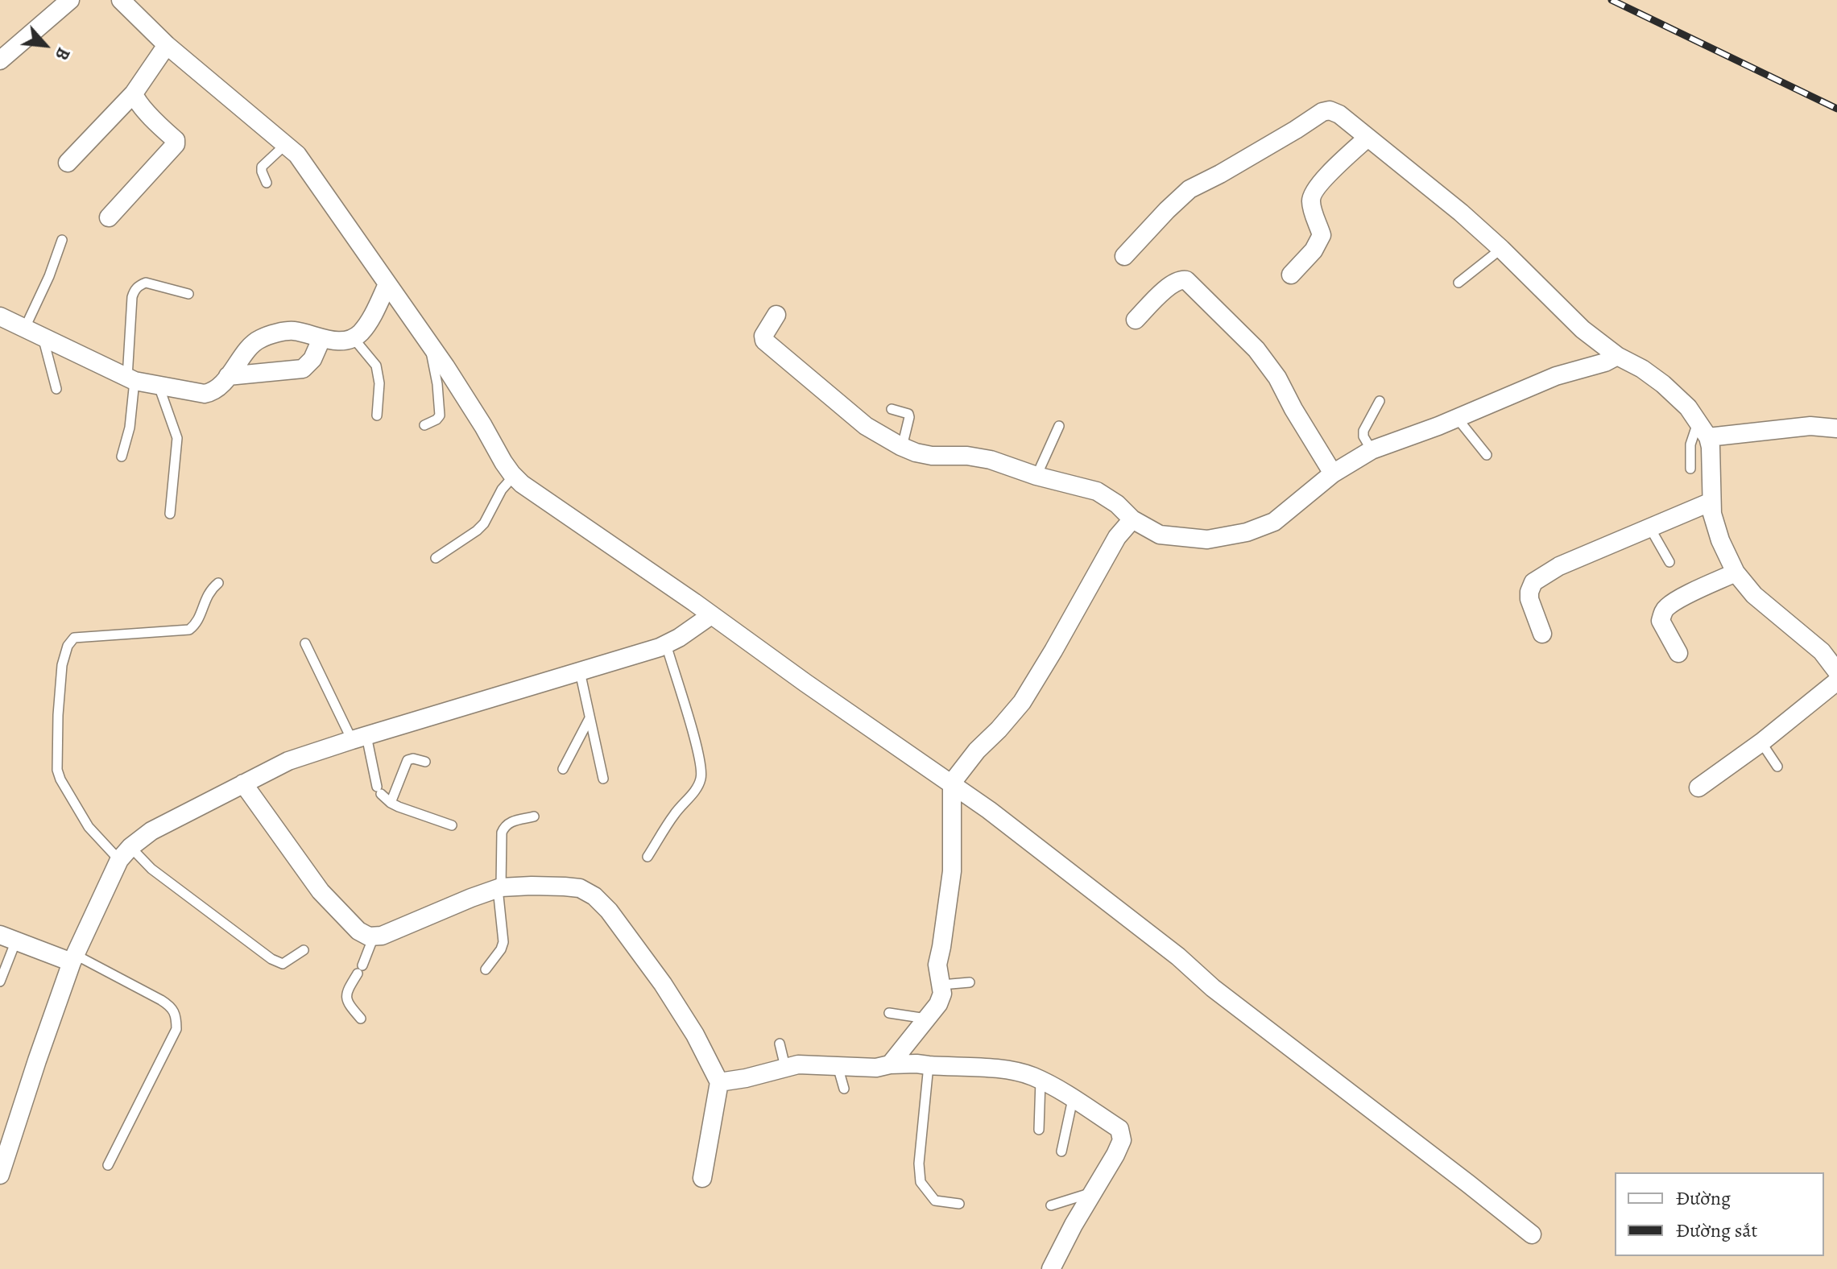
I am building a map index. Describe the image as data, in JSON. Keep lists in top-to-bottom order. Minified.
{"legend":["Đường","Đường sắt"],"north":"bottom right"}
